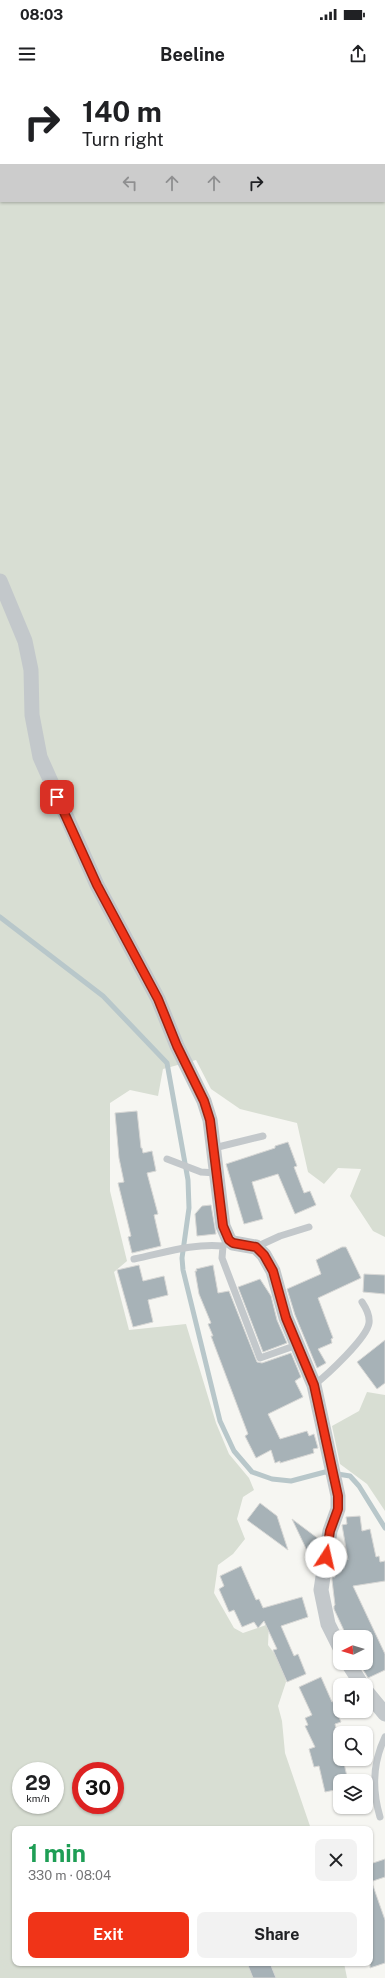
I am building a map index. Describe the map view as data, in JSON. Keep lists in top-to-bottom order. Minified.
{"north":"left","page":{"status":"08:03","header":"Beeline","turn":["140 m","Turn right"],"speed":"29 km/h","limit":"30","heading":["1 min","330 m · 08:04"],"buttons":["Exit","Share"]}}
